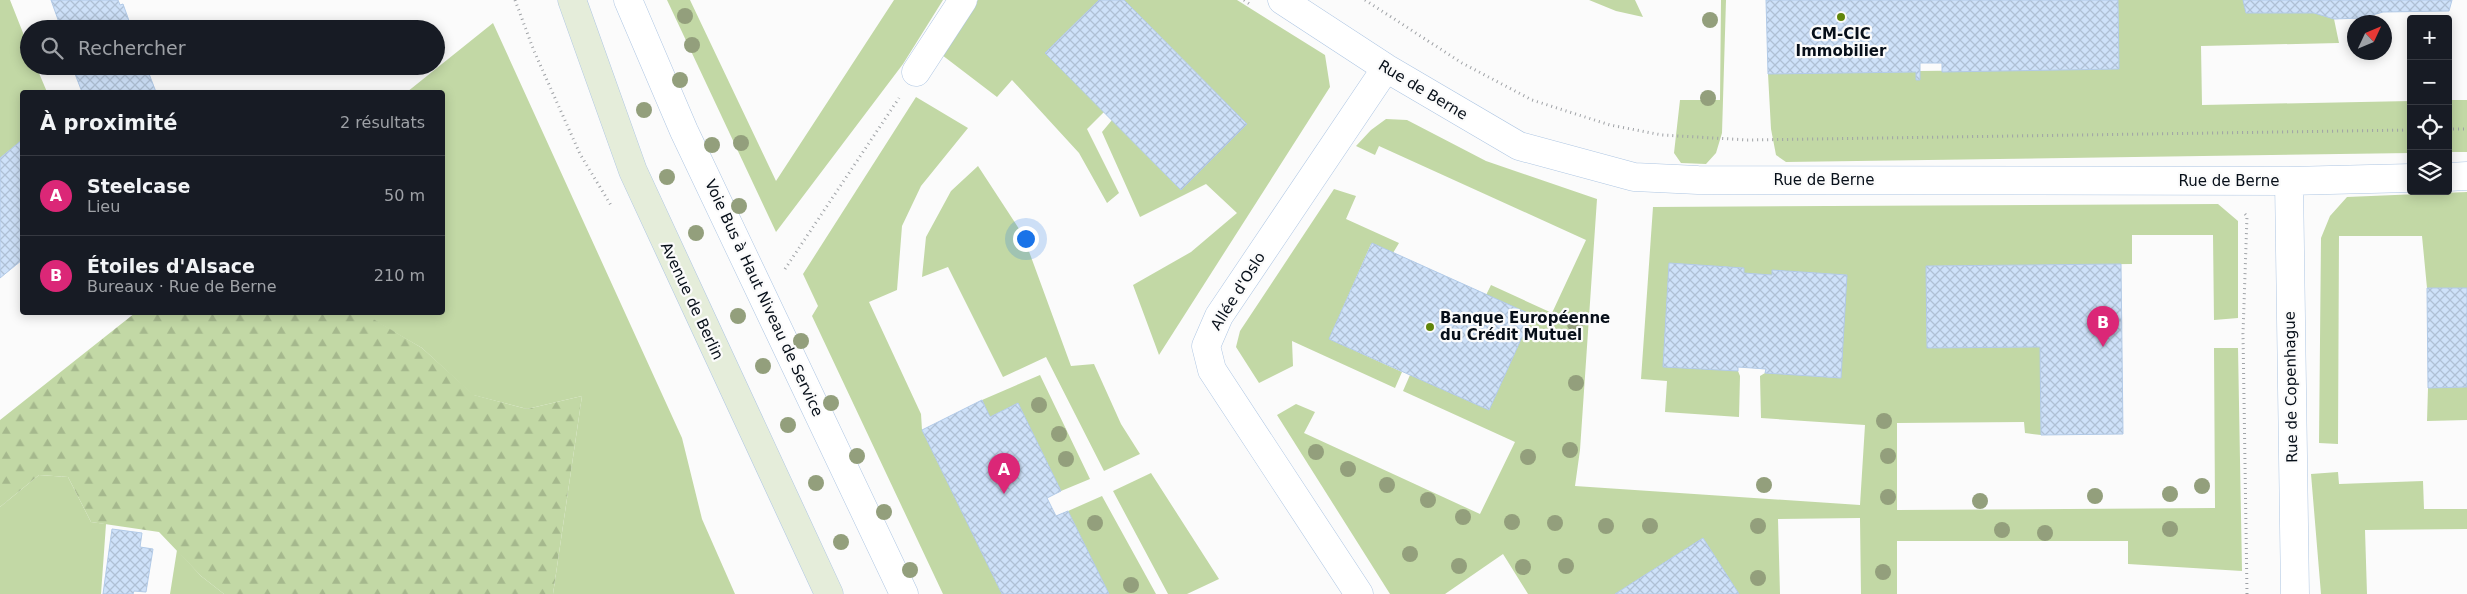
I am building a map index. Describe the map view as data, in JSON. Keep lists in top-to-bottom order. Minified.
{"streets":{"street":["Rue de Berne","Allée d'Oslo","Voie Bus à Haut Niveau de Service","Avenue de Berlin","Rue de Copenhague"]},"crossings":[["Rue de Berne","Allée d'Oslo"],["Rue de Berne","Rue de Copenhague"]],"places":["CM-CIC Immobilier","Banque Européenne du Crédit Mutuel"],"north":"top right","page":{"map_buttons":["+","−"],"search":"Rechercher","heading":["À proximité","2 résultats"],"list":[{"mark":"A","name":"Steelcase","note":"Lieu","value":"50 m"},{"mark":"B","name":"Étoiles d'Alsace","note":"Bureaux · Rue de Berne","value":"210 m"}],"pins":["B","A"]}}
